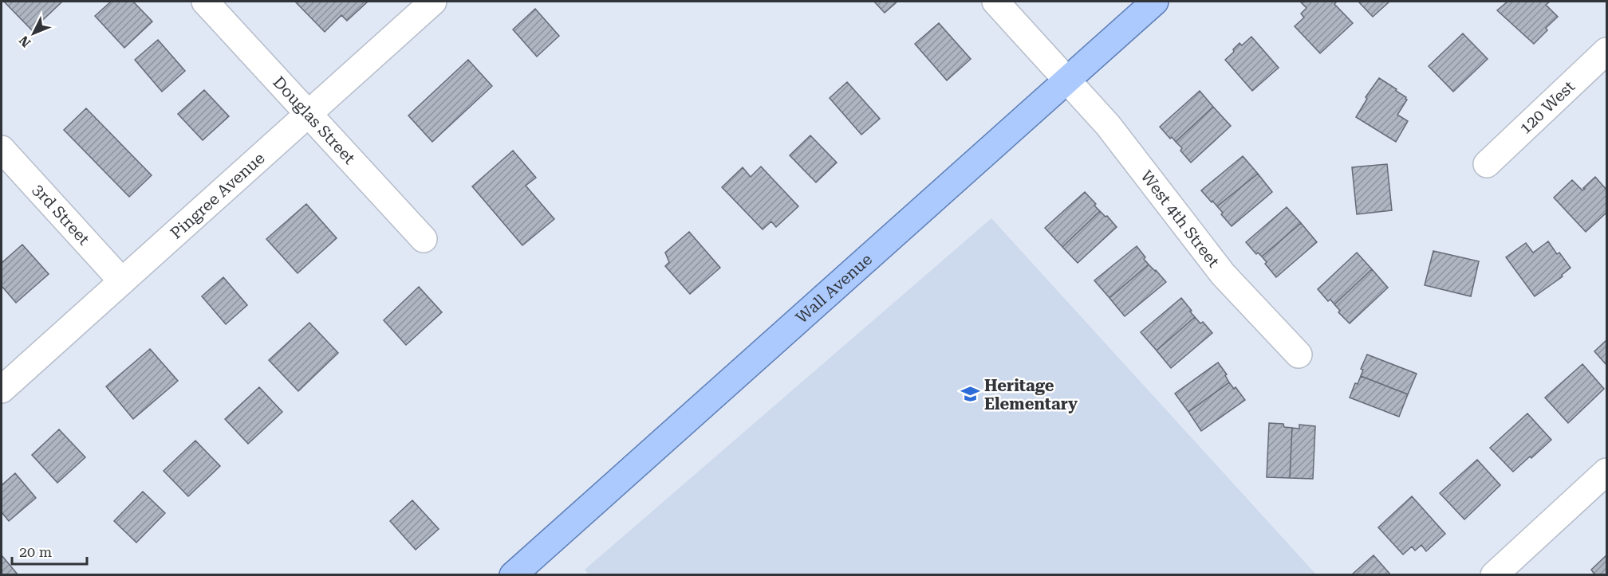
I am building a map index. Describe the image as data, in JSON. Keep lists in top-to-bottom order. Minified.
{"streets":{"main road":["Wall Avenue"],"street":["120 West","Douglas Street","Pingree Avenue","3rd Street","West 4th Street"]},"crossings":[["Douglas Street","Pingree Avenue"],["Pingree Avenue","3rd Street"],["West 4th Street","Wall Avenue"]],"places":{"school or university":["Heritage Elementary"]},"scale_bar":"20 m","north":"bottom left"}
